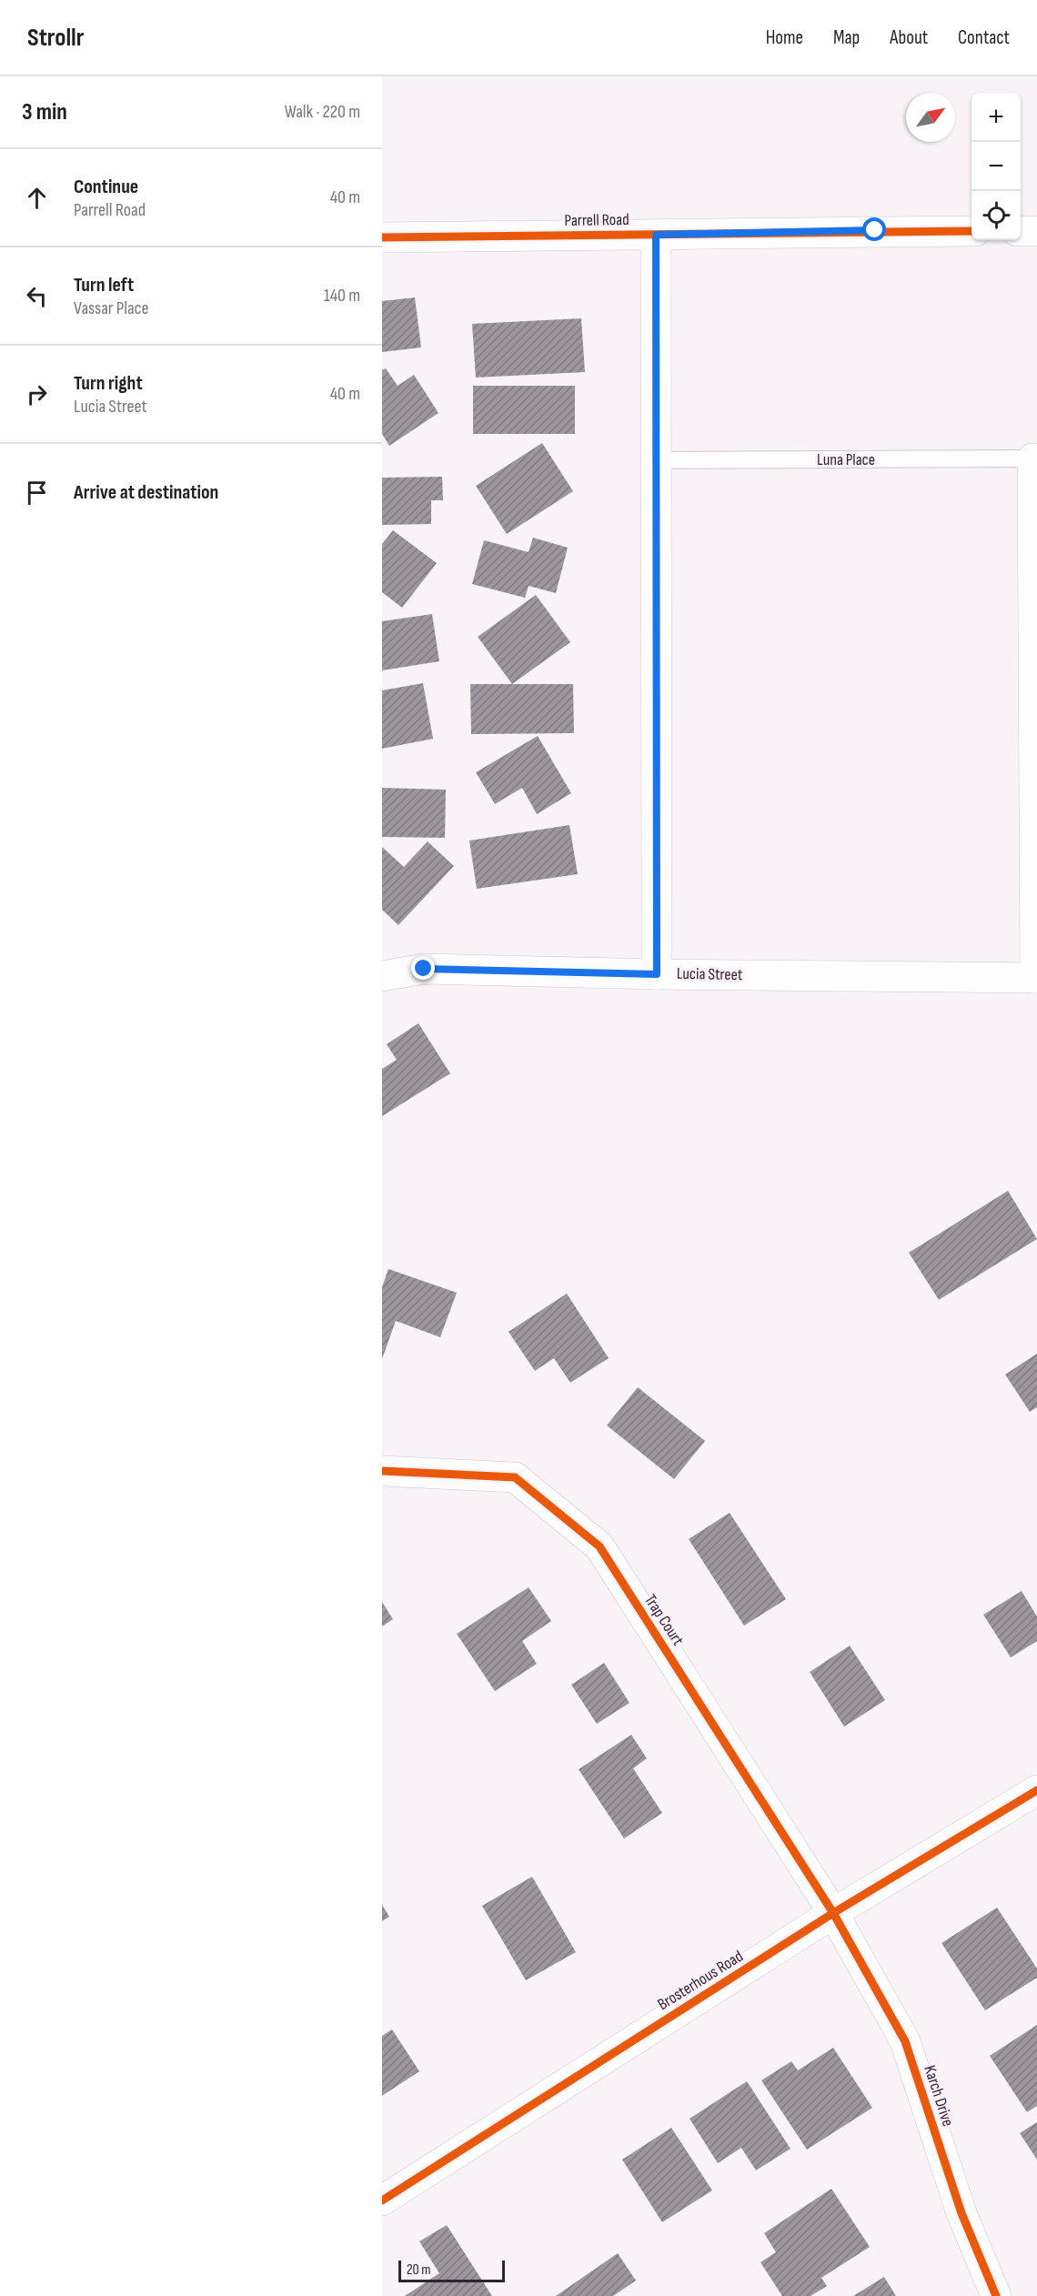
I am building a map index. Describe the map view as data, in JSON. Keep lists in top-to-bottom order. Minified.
{"streets":{"street":["Parrell Road","Lucia Street","Trap Court","Brosterhous Road","Karch Drive"],"lane":["Luna Place"]},"crossings":[["Trap Court","Brosterhous Road"],["Trap Court","Karch Drive"],["Brosterhous Road","Karch Drive"]],"scale_bar":"20 m","north":"top right","page":{"header":"Strollr","nav":["Home","Map","About","Contact"],"heading":["3 min","Walk · 220 m"],"map_buttons":["+","−"],"list":[["Continue","Parrell Road","40 m"],["Turn left","Vassar Place","140 m"],["Turn right","Lucia Street","40 m"],"Arrive at destination"],"scale":"20 m"}}
